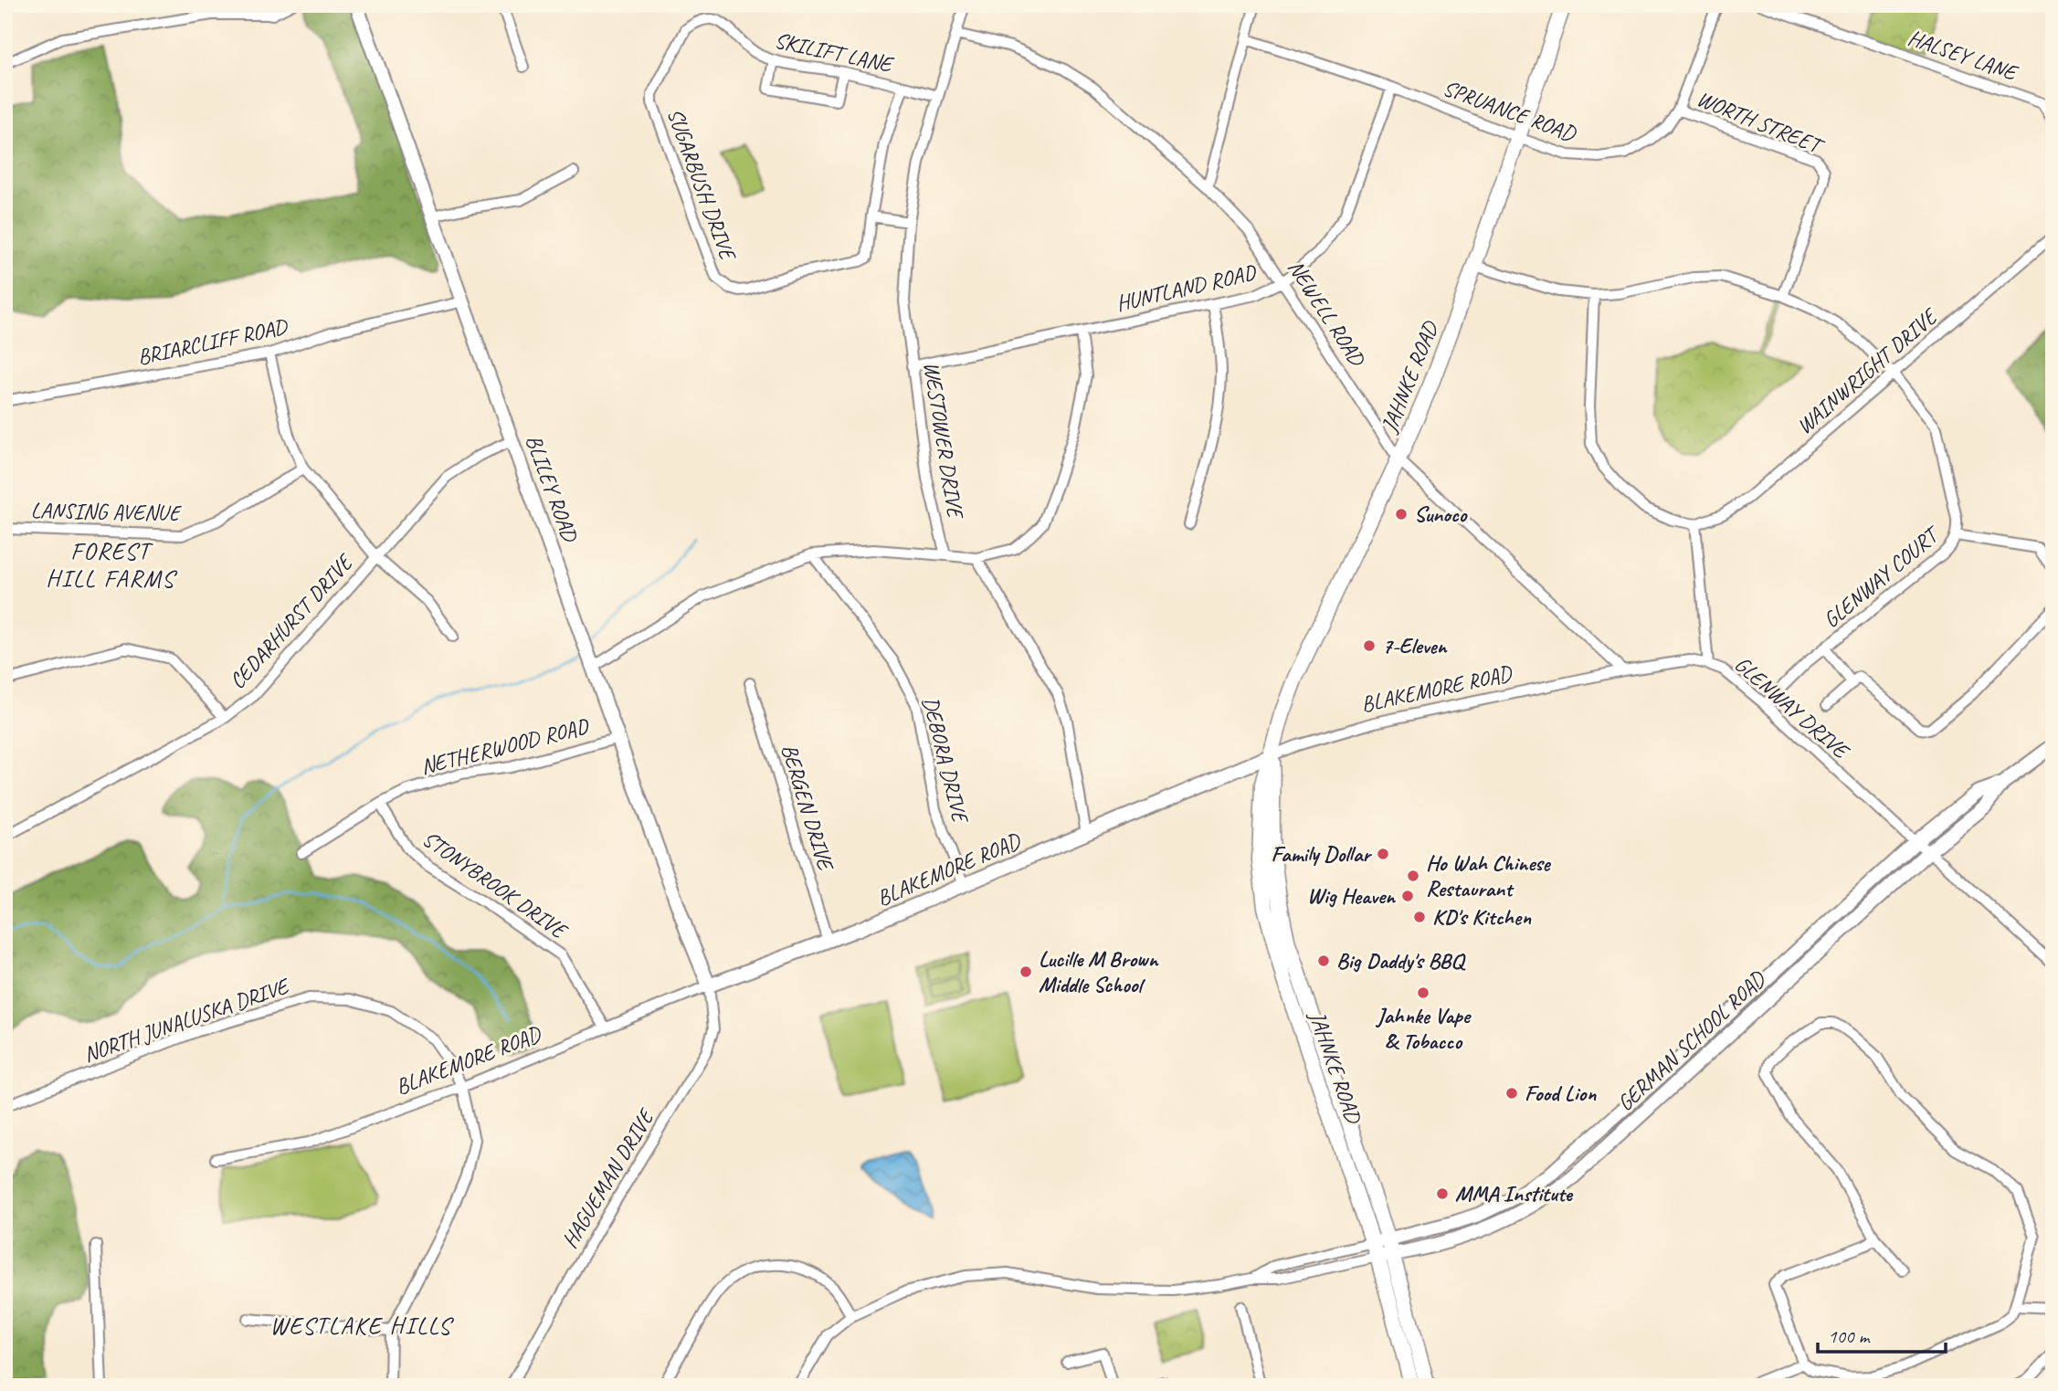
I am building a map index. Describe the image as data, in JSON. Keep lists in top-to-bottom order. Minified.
{"streets":{"main road":["JAHNKE ROAD"],"street":["SKILIFT LANE","HALSEY LANE","SPRUANCE ROAD","WORTH STREET","SUGARBUSH DRIVE","HUNTLAND ROAD","NEWELL ROAD","BRIARCLIFF ROAD","WAINWRIGHT DRIVE","WESTOWER DRIVE","BLILEY ROAD","LANSING AVENUE","GLENWAY COURT","CEDARHURST DRIVE","BLAKEMORE ROAD","GLENWAY DRIVE","NETHERWOOD ROAD","DEBORA DRIVE","BERGEN DRIVE","STONYBROOK DRIVE","NORTH JUNALUSKA DRIVE","GERMAN SCHOOL ROAD","HAGUEMAN DRIVE"]},"crossings":[["SKILIFT LANE","SUGARBUSH DRIVE"],["SKILIFT LANE","WESTOWER DRIVE"],["SPRUANCE ROAD","WORTH STREET"],["SPRUANCE ROAD","HUNTLAND ROAD"],["SPRUANCE ROAD","JAHNKE ROAD"],["HUNTLAND ROAD","NEWELL ROAD"],["HUNTLAND ROAD","WESTOWER DRIVE"],["NEWELL ROAD","JAHNKE ROAD"],["NEWELL ROAD","WESTOWER DRIVE"],["NEWELL ROAD","BLAKEMORE ROAD"],["BRIARCLIFF ROAD","BLILEY ROAD"],["WAINWRIGHT DRIVE","GLENWAY COURT"],["WAINWRIGHT DRIVE","GLENWAY DRIVE"],["JAHNKE ROAD","BLAKEMORE ROAD"],["JAHNKE ROAD","GERMAN SCHOOL ROAD"],["BLILEY ROAD","CEDARHURST DRIVE"],["BLILEY ROAD","BLAKEMORE ROAD"],["BLILEY ROAD","NETHERWOOD ROAD"],["BLILEY ROAD","HAGUEMAN DRIVE"],["GLENWAY COURT","GLENWAY DRIVE"],["BLAKEMORE ROAD","GLENWAY DRIVE"],["BLAKEMORE ROAD","DEBORA DRIVE"],["BLAKEMORE ROAD","BERGEN DRIVE"],["BLAKEMORE ROAD","STONYBROOK DRIVE"],["BLAKEMORE ROAD","NORTH JUNALUSKA DRIVE"],["BLAKEMORE ROAD","HAGUEMAN DRIVE"],["GLENWAY DRIVE","GERMAN SCHOOL ROAD"],["NETHERWOOD ROAD","STONYBROOK DRIVE"]],"districts":["FOREST HILL FARMS","WESTLAKE HILLS"],"places":["Sunoco","7-Eleven","Family Dollar","Ho Wah Chinese Restaurant","Wig Heaven","KD's Kitchen","Big Daddy's BBQ","Lucille M Brown Middle School","Jahnke Vape & Tobacco","Food Lion","MMA Institute"],"scale_bar":"100 m"}
